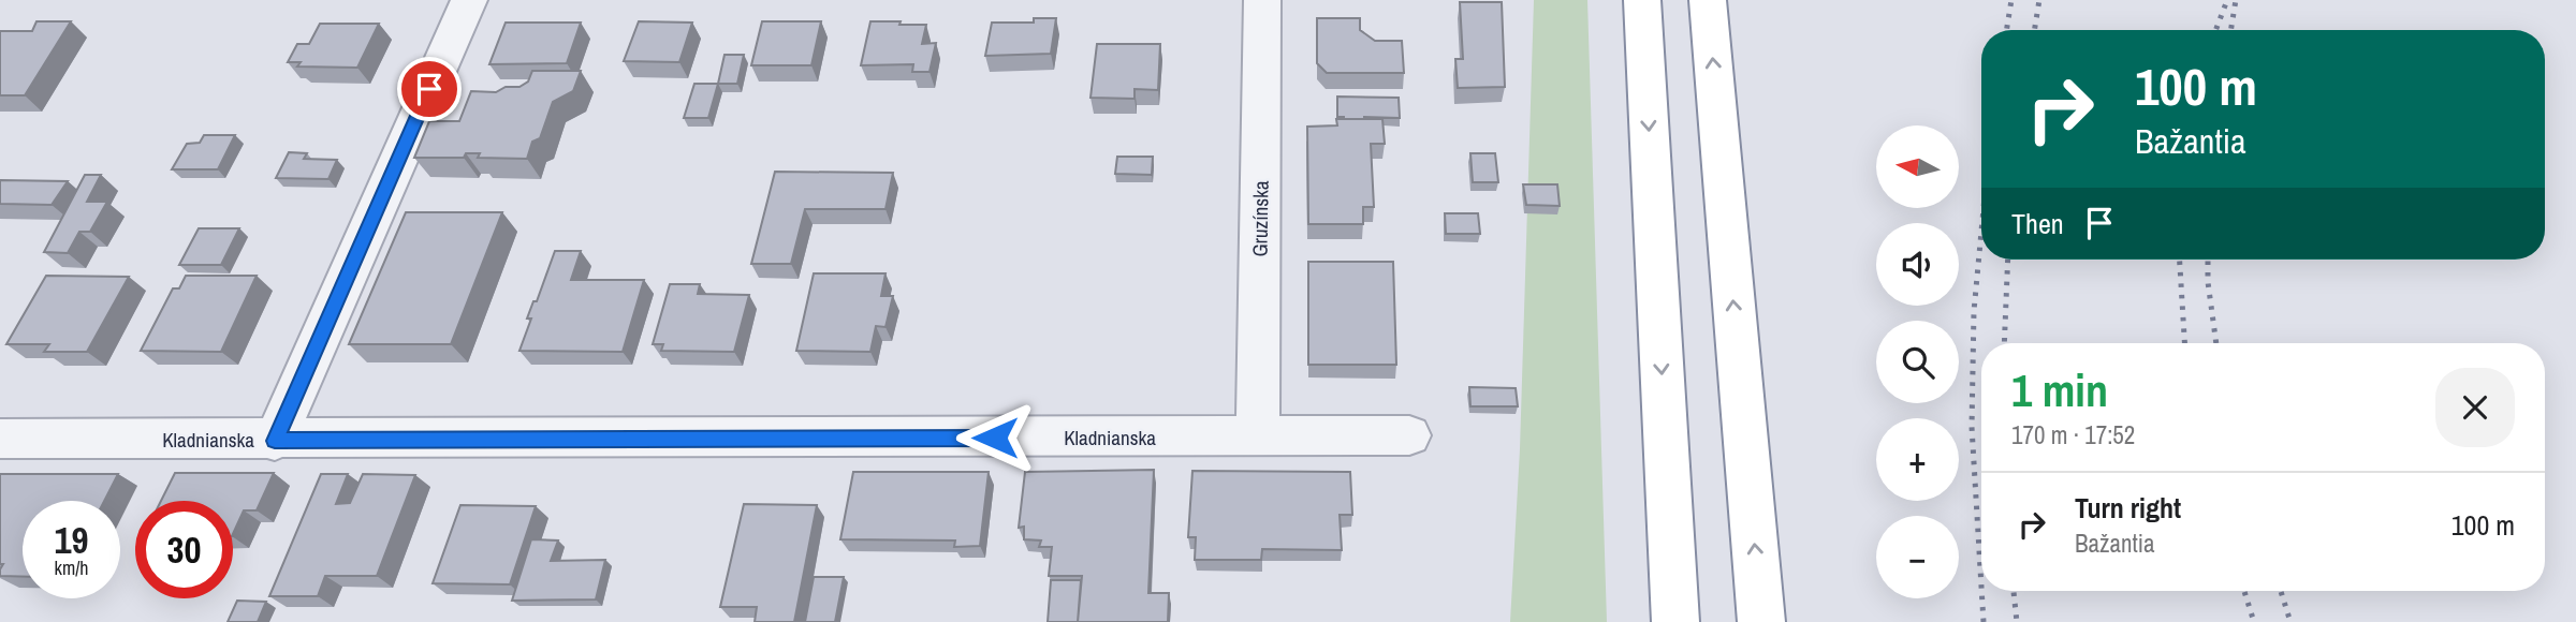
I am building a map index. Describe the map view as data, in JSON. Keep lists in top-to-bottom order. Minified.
{"streets":{"street":["Gruzínska","Kladnianska"]},"crossings":[["Gruzínska","Kladnianska"]],"north":"left","page":{"turn":["100 m","Bažantia"],"map_buttons":["+","−"],"then":"Then","heading":["1 min","170 m · 17:52"],"list":[{"name":"Turn right","note":"Bažantia","value":"100 m"}],"speed":"19 km/h","limit":"30"}}
